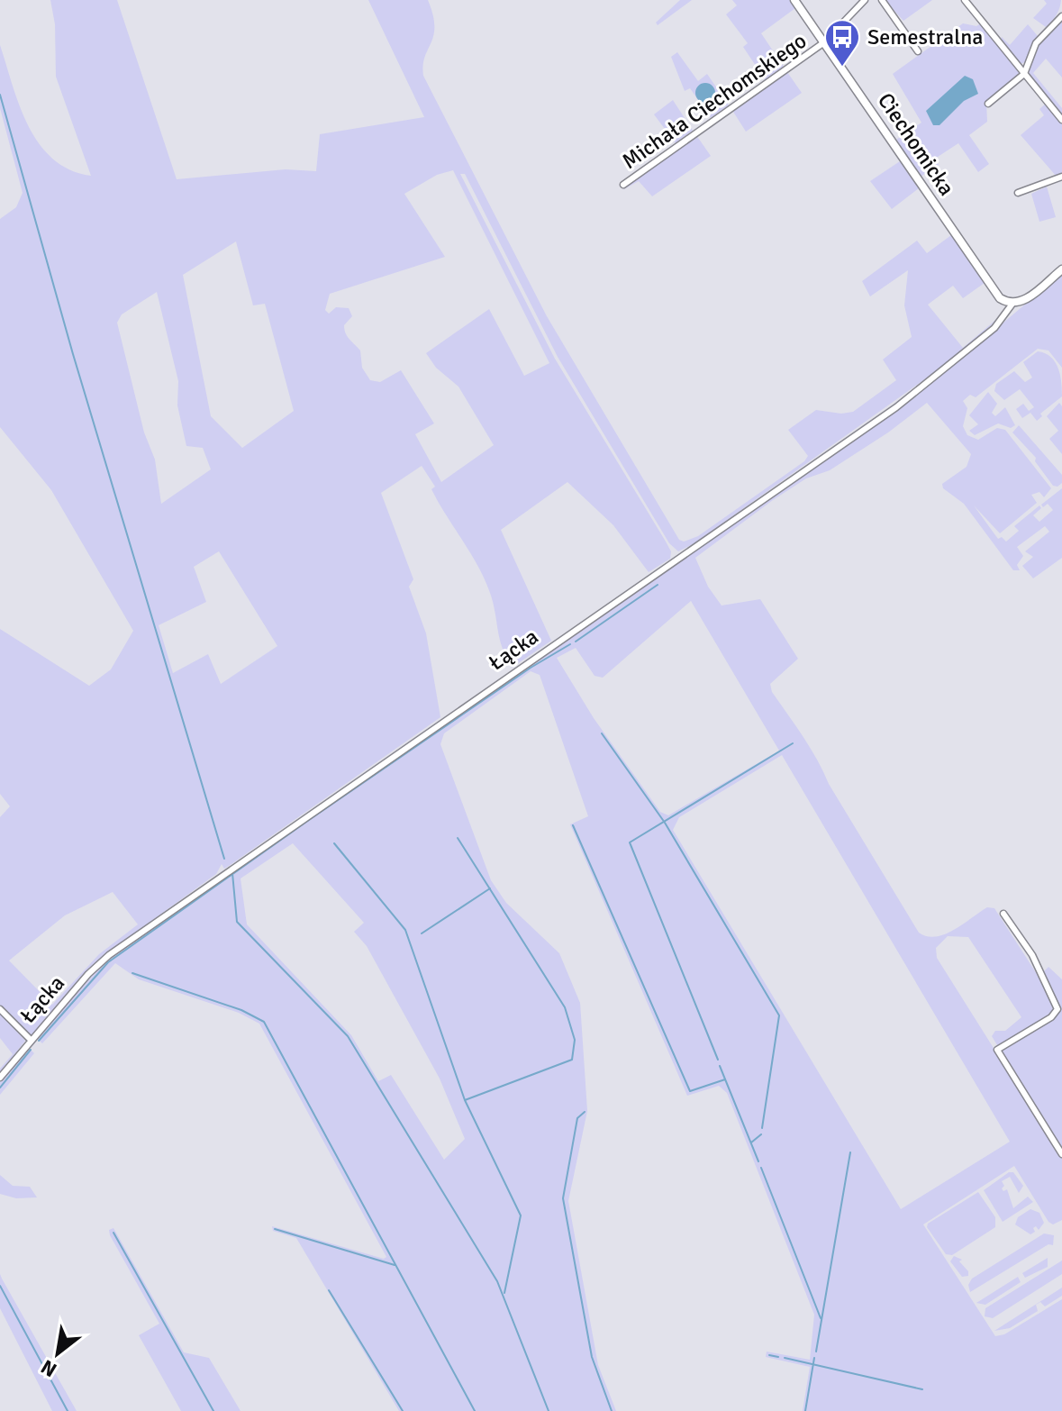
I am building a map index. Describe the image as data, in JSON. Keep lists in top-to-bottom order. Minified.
{"streets":{"street":["Michała Ciechomskiego","Ciechomicka","Łącka"]},"crossings":[["Michała Ciechomskiego","Ciechomicka"],["Ciechomicka","Łącka"]],"places":{"bus stop":["Semestralna"]},"north":"bottom left"}
